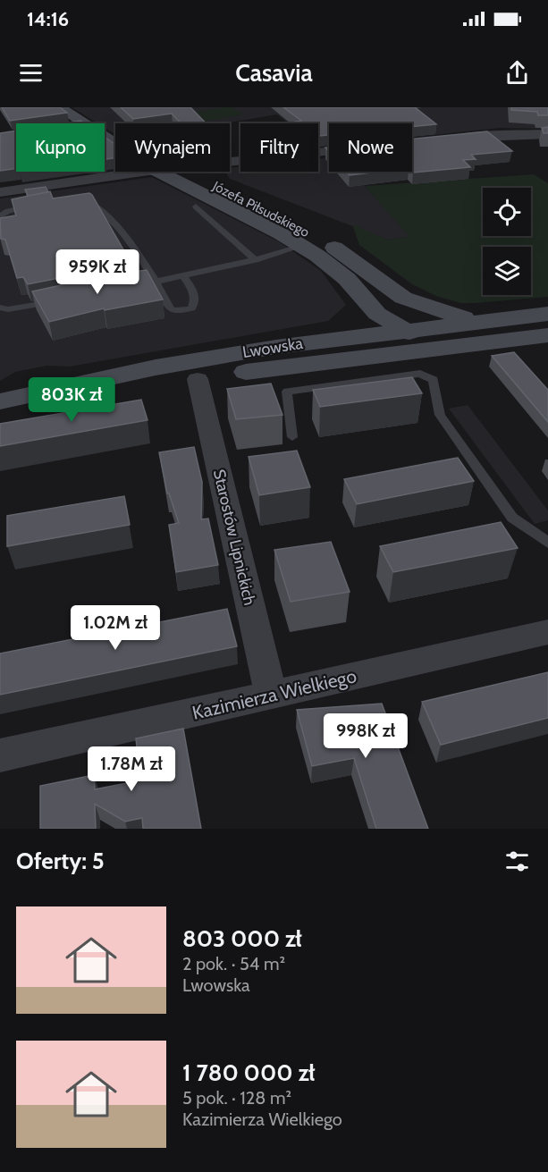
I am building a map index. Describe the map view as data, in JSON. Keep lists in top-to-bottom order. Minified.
{"streets":{"street":["Józefa Piłsudskiego","Lwowska","Starostów Lipnickich","Kazimierza Wielkiego"]},"crossings":[["Józefa Piłsudskiego","Lwowska"],["Lwowska","Starostów Lipnickich"],["Starostów Lipnickich","Kazimierza Wielkiego"]],"page":{"status":"14:16","header":"Casavia","chip":["Kupno","Wynajem","Filtry","Nowe"],"price":["959K zł","803K zł","1.02M zł","998K zł","1.78M zł"],"heading":"Oferty: 5","list":[{"name":"803 000 zł","note":"2 pok. · 54 m² · Lwowska"},{"name":"1 780 000 zł","note":"5 pok. · 128 m² · Kazimierza Wielkiego"}]}}
